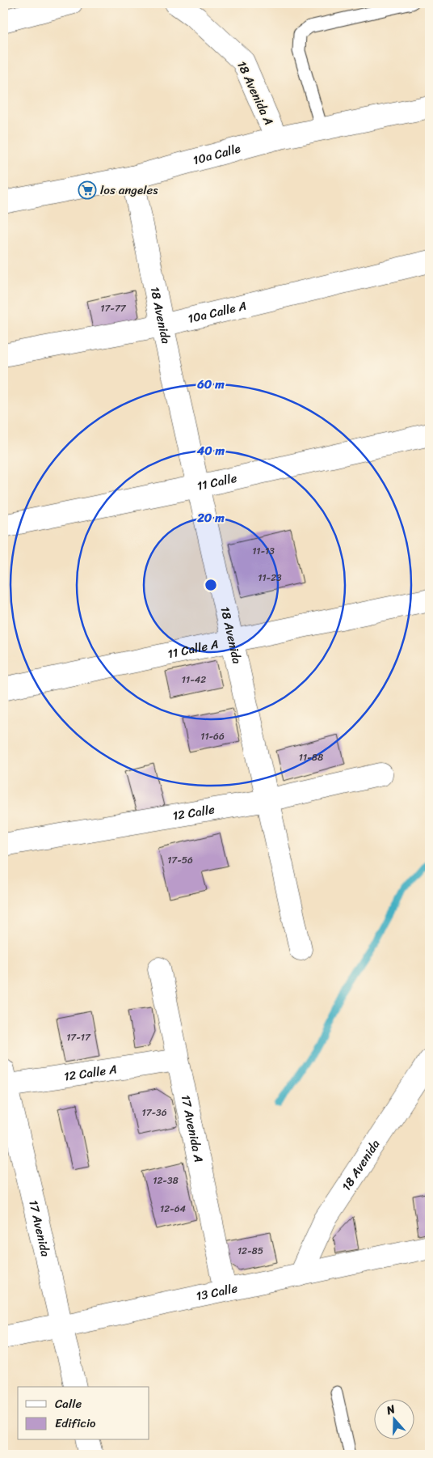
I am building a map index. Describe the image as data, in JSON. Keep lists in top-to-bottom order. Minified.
{"streets":{"street":["18 Avenida A","10a Calle","10a Calle A","18 Avenida","11 Calle","11 Calle A","12 Calle","12 Calle A","17 Avenida A","17 Avenida","13 Calle"]},"crossings":[["18 Avenida A","10a Calle"],["10a Calle","18 Avenida"],["10a Calle A","18 Avenida"],["18 Avenida","11 Calle"],["18 Avenida","11 Calle A"],["18 Avenida","12 Calle"],["18 Avenida","13 Calle"],["12 Calle A","17 Avenida A"],["12 Calle A","17 Avenida"],["17 Avenida A","13 Calle"],["17 Avenida","13 Calle"]],"places":{"supermarket":["los angeles"]},"house_numbers":["17-77","11-13","11-23","11-42","11-66","11-88","17-56","17-17","17-36","12-38","12-64","12-85"],"legend":["Calle","Edificio"],"north":"top","rings":["60 m","40 m","20 m"]}
